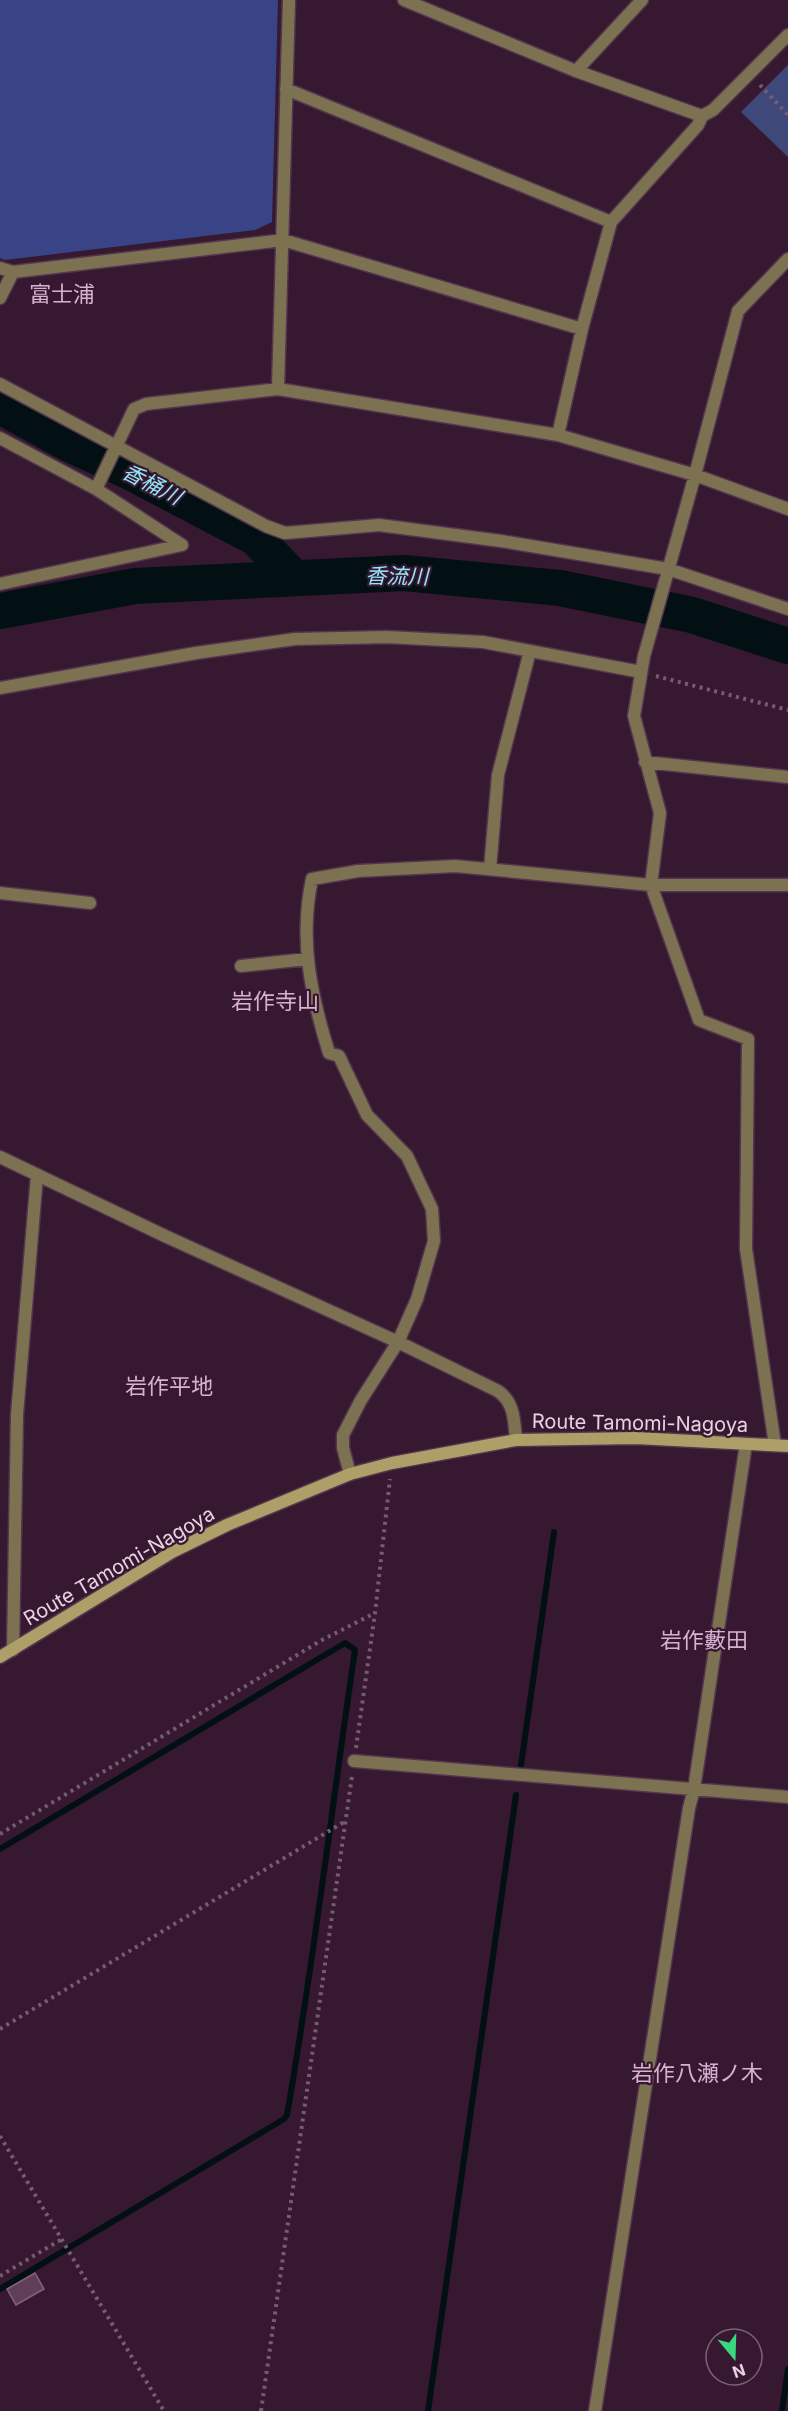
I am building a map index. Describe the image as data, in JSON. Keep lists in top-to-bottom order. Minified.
{"streets":{"main road":["Route Tamomi-Nagoya"]},"districts":["富士浦","岩作寺山","岩作平地","岩作藪田","岩作八瀬ノ木"],"water":["香桶川","香流川"],"north":"bottom"}
